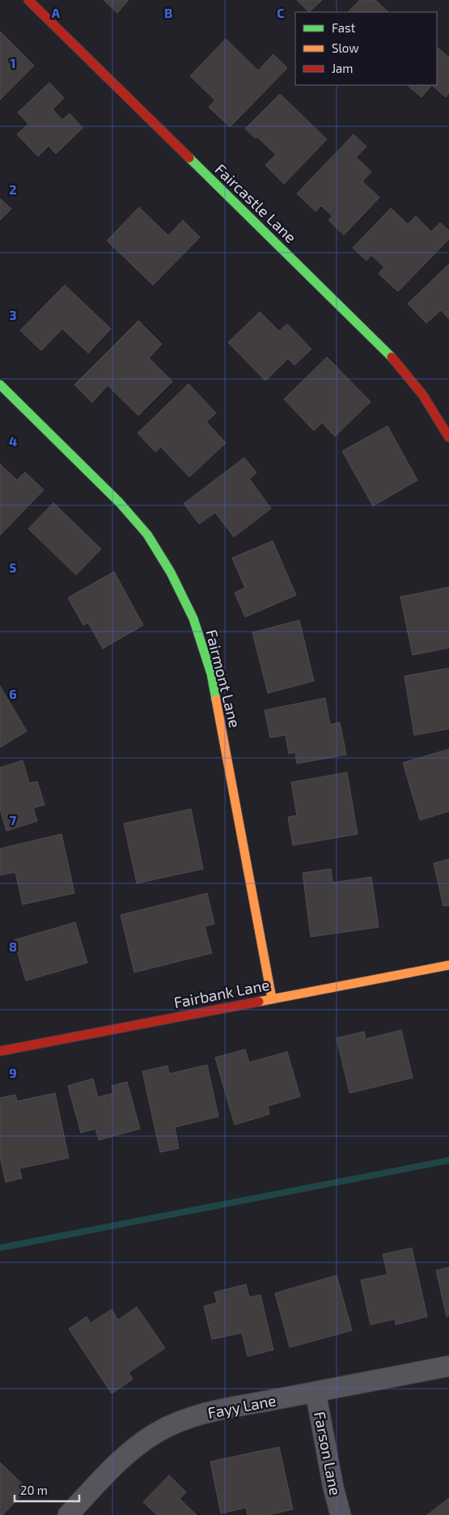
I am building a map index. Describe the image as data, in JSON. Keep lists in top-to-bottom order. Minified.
{"streets":{"street":["Faircastle Lane","Fairmont Lane","Fairbank Lane","Fayy Lane","Farson Lane"]},"crossings":[["Fairmont Lane","Fairbank Lane"],["Fayy Lane","Farson Lane"]],"legend":["Fast","Slow","Jam"],"scale_bar":"20 m","grid":{"columns":["A","B","C"],"rows":["1","2","3","4","5","6","7","8","9"]}}
